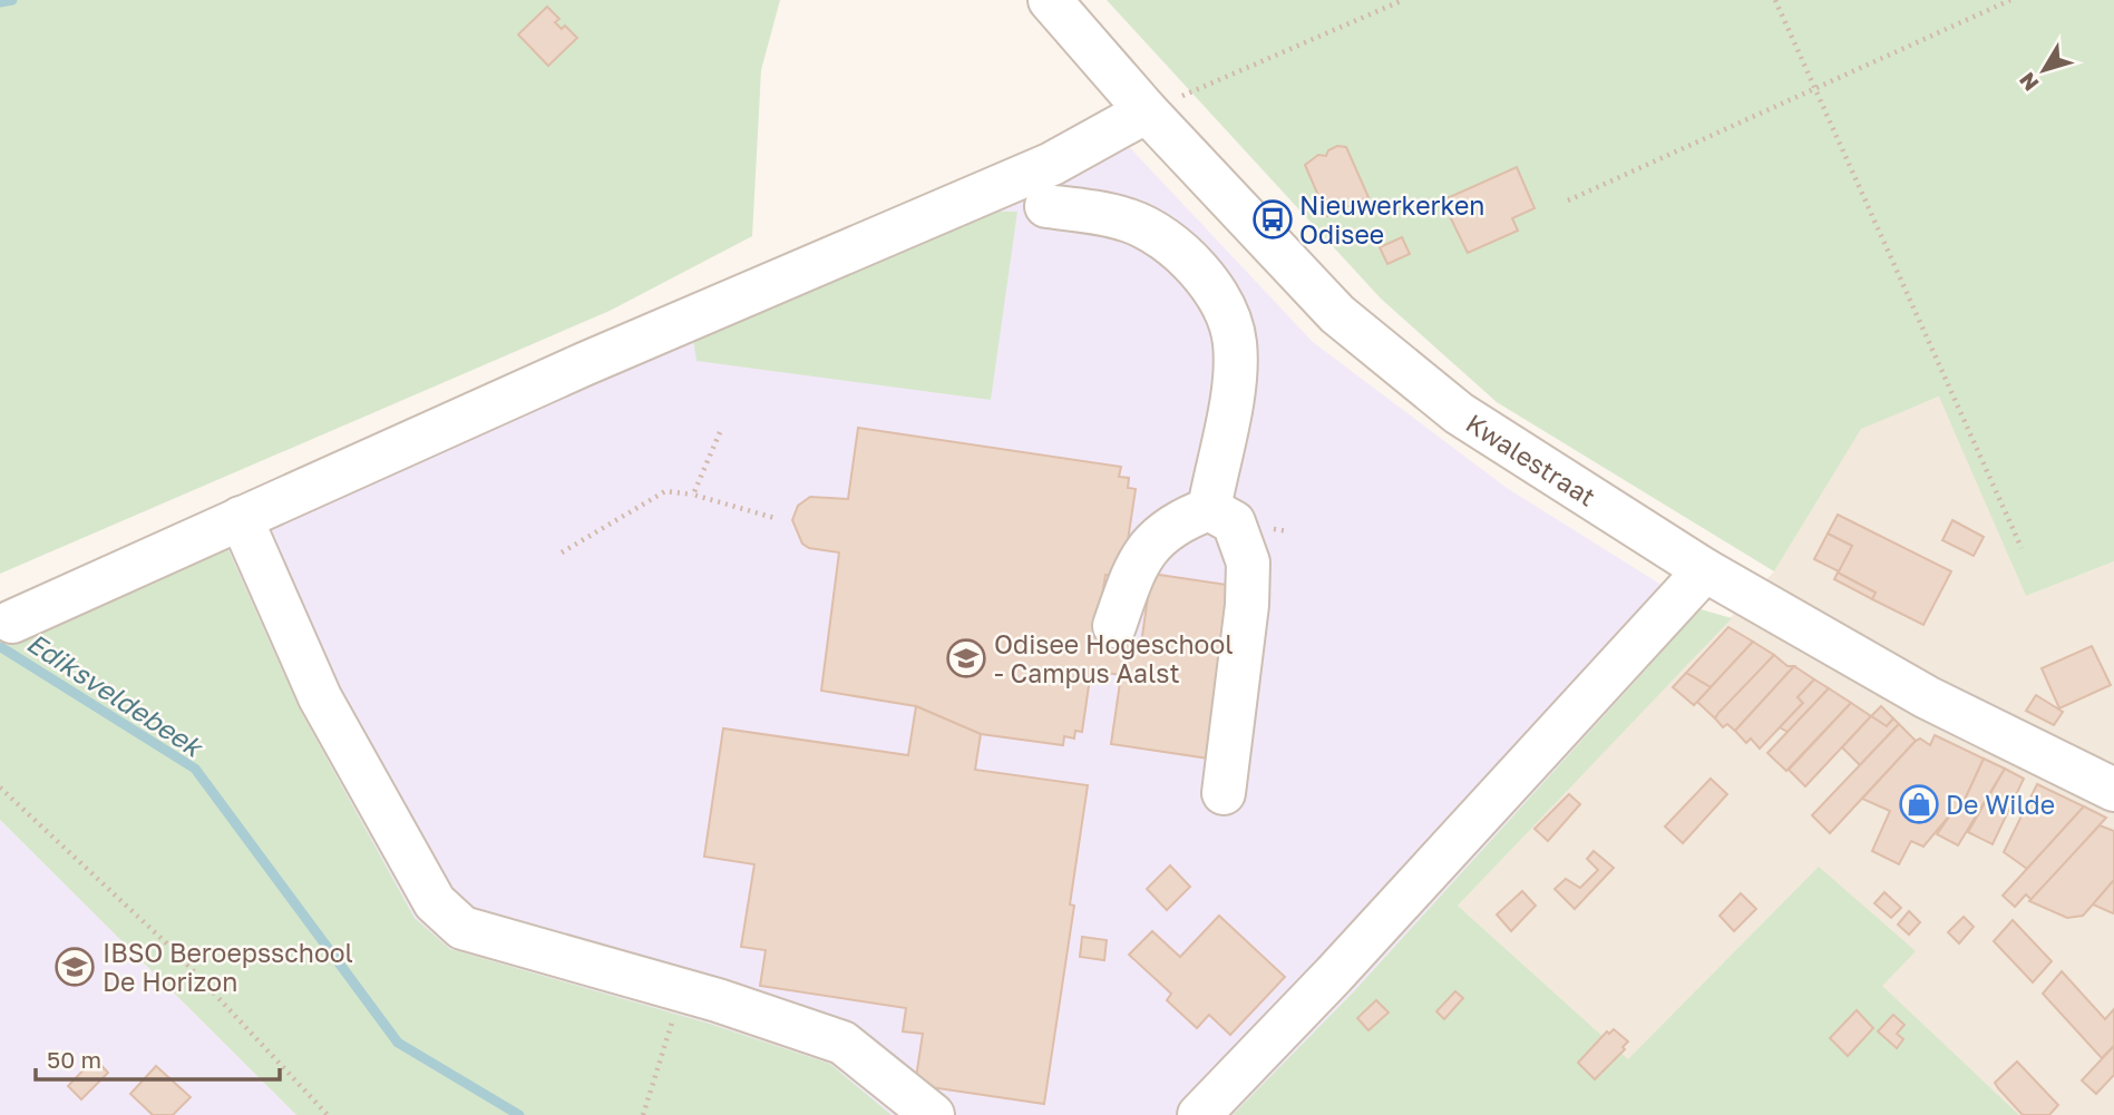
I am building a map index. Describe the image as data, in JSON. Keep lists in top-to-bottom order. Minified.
{"streets":{"street":["Kwalestraat"]},"water":["Ediksveldebeek"],"places":{"bus stop":["Nieuwerkerken Odisee"],"school or university":["Odisee Hogeschool - Campus Aalst","IBSO Beroepsschool De Horizon"],"shop":["De Wilde"]},"scale_bar":"50 m","north":"bottom left"}
